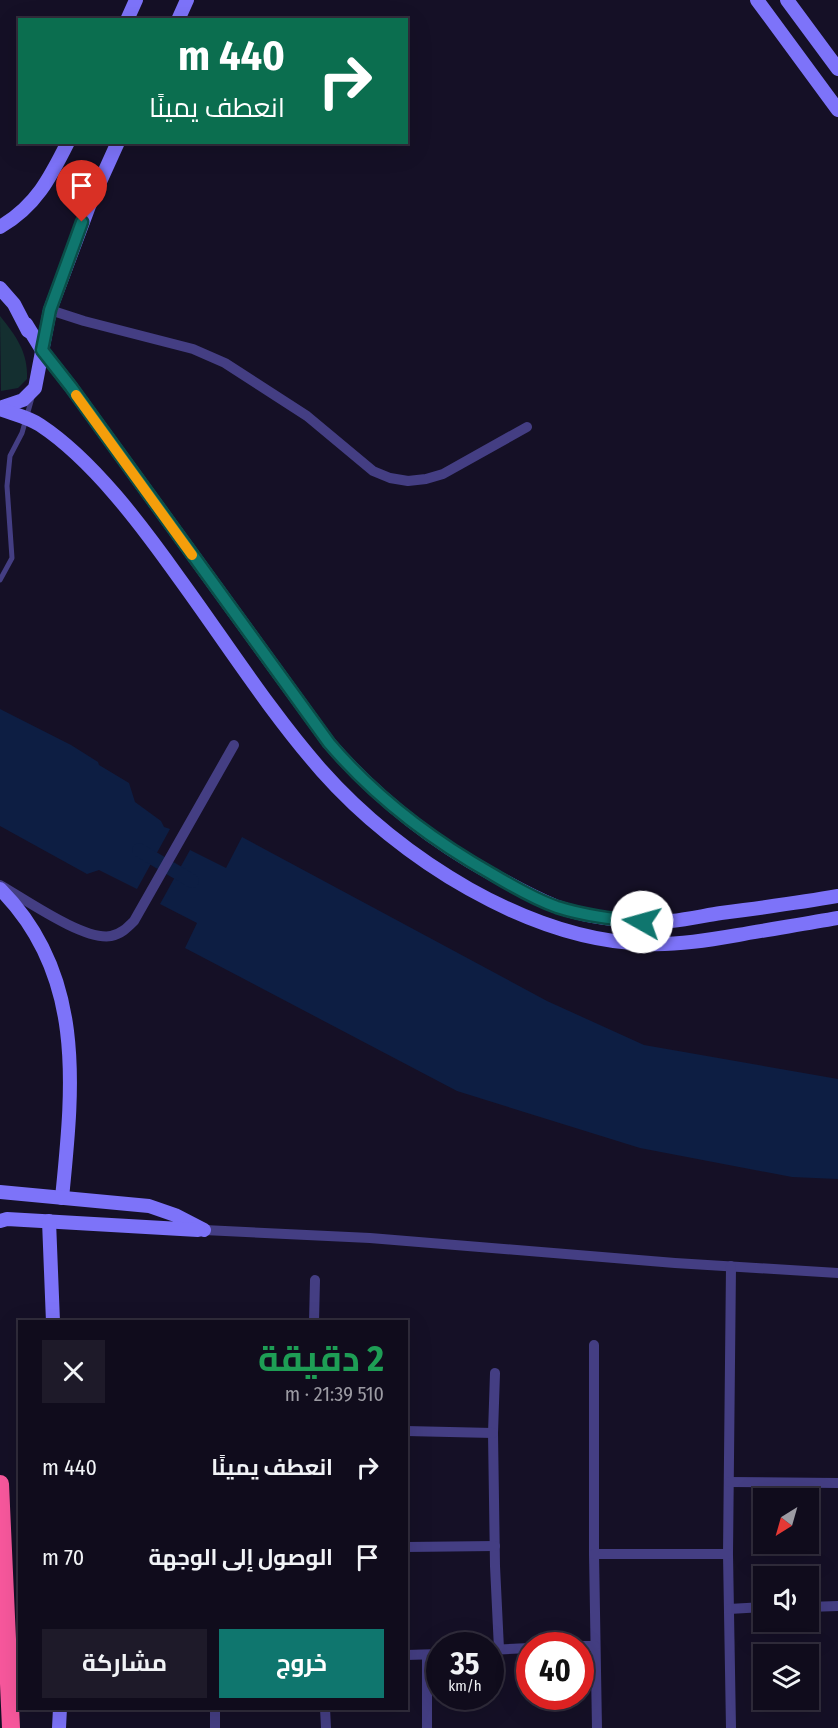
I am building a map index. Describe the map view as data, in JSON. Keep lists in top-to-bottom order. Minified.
{"north":"bottom left","page":{"turn":["440 m","انعطف يمينًا"],"heading":["2 دقيقة","510 m · 21:39"],"list":[{"name":"انعطف يمينًا","value":"440 m"},{"name":"الوصول إلى الوجهة","value":"70 m"}],"buttons":["خروج","مشاركة"],"speed":"35 km/h","limit":"40"}}
